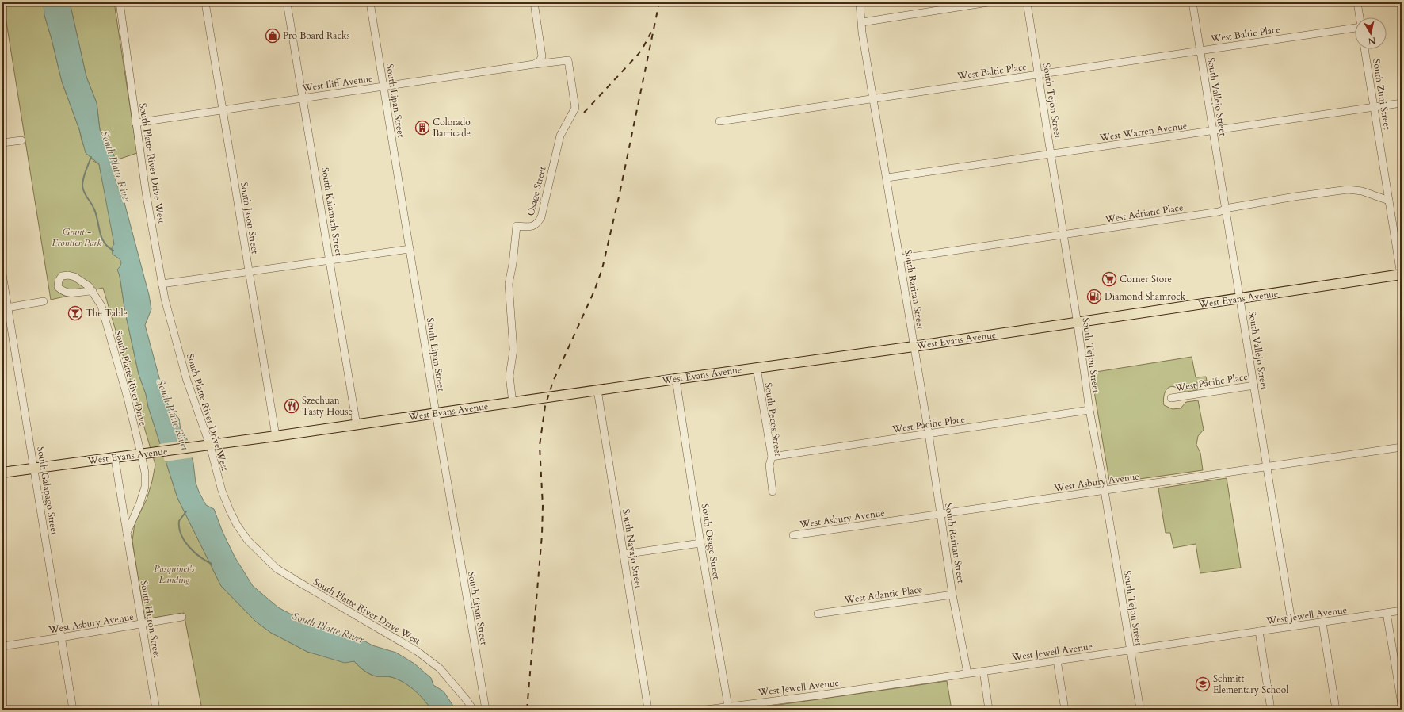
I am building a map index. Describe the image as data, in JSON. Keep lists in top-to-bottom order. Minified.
{"streets":{"main road":["West Evans Avenue"],"street":["West Baltic Place","West Iliff Avenue","South Zuni Street","South Vallejo Street","South Lipan Street","South Tejon Street","West Warren Avenue","South Platte River Drive West","Osage Street","South Kalamath Street","West Adriatic Place","South Jason Street","South Raritan Street","South Platte River Drive","West Pacific Place","South Pecos Street","West Asbury Avenue","South Galapago Street","South Osage Street","South Navajo Street","West Atlantic Place","West Jewell Avenue","South Huron Street"]},"crossings":[["West Baltic Place","South Vallejo Street"],["West Baltic Place","South Tejon Street"],["West Baltic Place","South Raritan Street"],["West Iliff Avenue","South Lipan Street"],["West Iliff Avenue","South Platte River Drive West"],["West Iliff Avenue","Osage Street"],["West Iliff Avenue","South Kalamath Street"],["West Iliff Avenue","South Jason Street"],["South Zuni Street","West Warren Avenue"],["South Zuni Street","West Adriatic Place"],["South Zuni Street","West Evans Avenue"],["South Vallejo Street","West Warren Avenue"],["South Vallejo Street","West Adriatic Place"],["South Vallejo Street","West Evans Avenue"],["South Vallejo Street","West Pacific Place"],["South Vallejo Street","West Asbury Avenue"],["South Vallejo Street","West Jewell Avenue"],["South Lipan Street","West Evans Avenue"],["South Tejon Street","West Warren Avenue"],["South Tejon Street","West Adriatic Place"],["South Tejon Street","West Evans Avenue"],["South Tejon Street","West Pacific Place"],["South Tejon Street","West Asbury Avenue"],["South Tejon Street","West Jewell Avenue"],["West Warren Avenue","South Raritan Street"],["South Platte River Drive West","West Evans Avenue"],["Osage Street","West Evans Avenue"],["South Kalamath Street","West Evans Avenue"],["West Adriatic Place","South Raritan Street"],["South Jason Street","West Evans Avenue"],["South Raritan Street","West Evans Avenue"],["South Raritan Street","West Pacific Place"],["South Raritan Street","West Asbury Avenue"],["South Raritan Street","West Atlantic Place"],["South Raritan Street","West Jewell Avenue"],["West Evans Avenue","South Platte River Drive"],["West Evans Avenue","South Pecos Street"],["West Evans Avenue","South Galapago Street"],["West Evans Avenue","South Osage Street"],["West Evans Avenue","South Navajo Street"],["West Evans Avenue","South Huron Street"],["West Pacific Place","South Pecos Street"],["West Asbury Avenue","South Galapago Street"],["West Asbury Avenue","South Huron Street"],["South Osage Street","West Jewell Avenue"]],"water":["South Platte River"],"parks":["Grant - Frontier Park","Pasquinel's Landing"],"places":{"shop":["Pro Board Racks"],"building":["Colorado Barricade"],"supermarket":["Corner Store"],"fuel station":["Diamond Shamrock"],"bar":["The Table"],"restaurant":["Szechuan Tasty House"],"school or university":["Schmitt Elementary School"]},"north":"bottom"}
